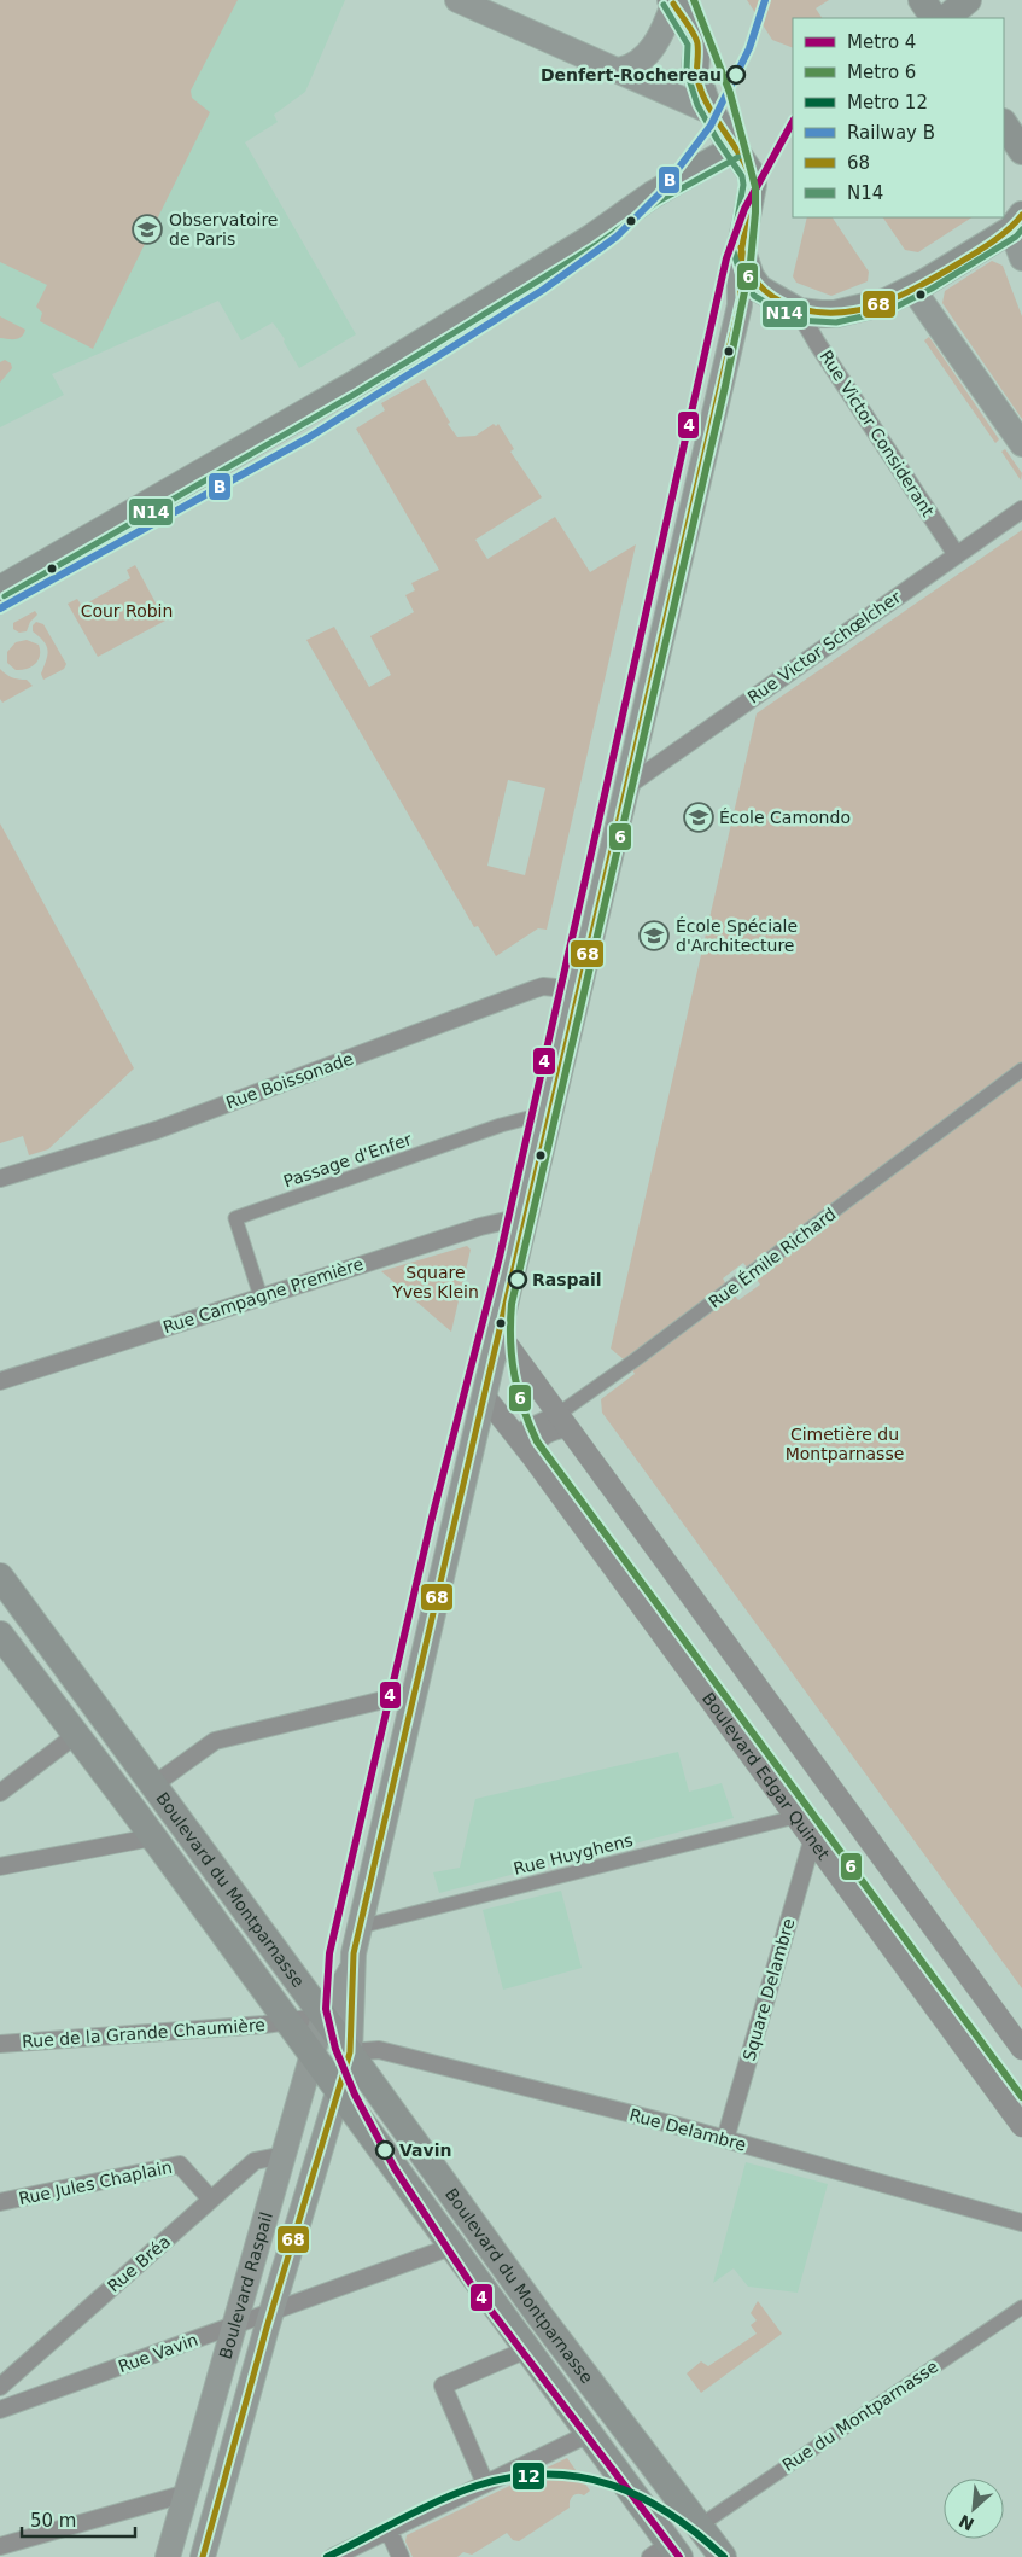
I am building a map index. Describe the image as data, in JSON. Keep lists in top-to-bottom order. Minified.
{"streets":{"main road":["Boulevard du Montparnasse","Boulevard Raspail"],"street":["Rue Victor Considerant","Rue Victor Schœlcher","Rue Boissonade","Passage d'Enfer","Rue Émile Richard","Rue Campagne Première","Boulevard Edgar Quinet","Rue Huyghens","Square Delambre","Rue de la Grande Chaumière","Rue Delambre","Rue Jules Chaplain","Rue Bréa","Rue Vavin","Rue du Montparnasse"]},"crossings":[["Rue Victor Considerant","Rue Victor Schœlcher"],["Rue Victor Schœlcher","Boulevard Raspail"],["Rue Boissonade","Boulevard Raspail"],["Passage d'Enfer","Rue Campagne Première"],["Passage d'Enfer","Boulevard Raspail"],["Rue Émile Richard","Boulevard Edgar Quinet"],["Rue Campagne Première","Boulevard Raspail"],["Boulevard Edgar Quinet","Rue Huyghens"],["Boulevard Edgar Quinet","Square Delambre"],["Boulevard Edgar Quinet","Boulevard Raspail"],["Rue Huyghens","Boulevard Raspail"],["Boulevard du Montparnasse","Rue de la Grande Chaumière"],["Boulevard du Montparnasse","Rue Delambre"],["Boulevard du Montparnasse","Boulevard Raspail"],["Boulevard du Montparnasse","Rue Vavin"],["Boulevard du Montparnasse","Rue du Montparnasse"],["Square Delambre","Rue Delambre"],["Rue Delambre","Boulevard Raspail"],["Rue Jules Chaplain","Rue Bréa"],["Rue Bréa","Boulevard Raspail"],["Boulevard Raspail","Rue Vavin"]],"parks":["Cour Robin","Square Yves Klein","Cimetière du Montparnasse"],"places":{"other":["Denfert-Rochereau","Raspail","Vavin"],"school or university":["Observatoire de Paris","École Camondo","École Spéciale d'Architecture"]},"lines":["metro line 6","rail line B","transit line 68","transit line N14","metro line 4","metro line 12"],"legend":["Metro 4","Metro 6","Metro 12","Railway B","68","N14"],"scale_bar":"50 m","north":"bottom left"}
